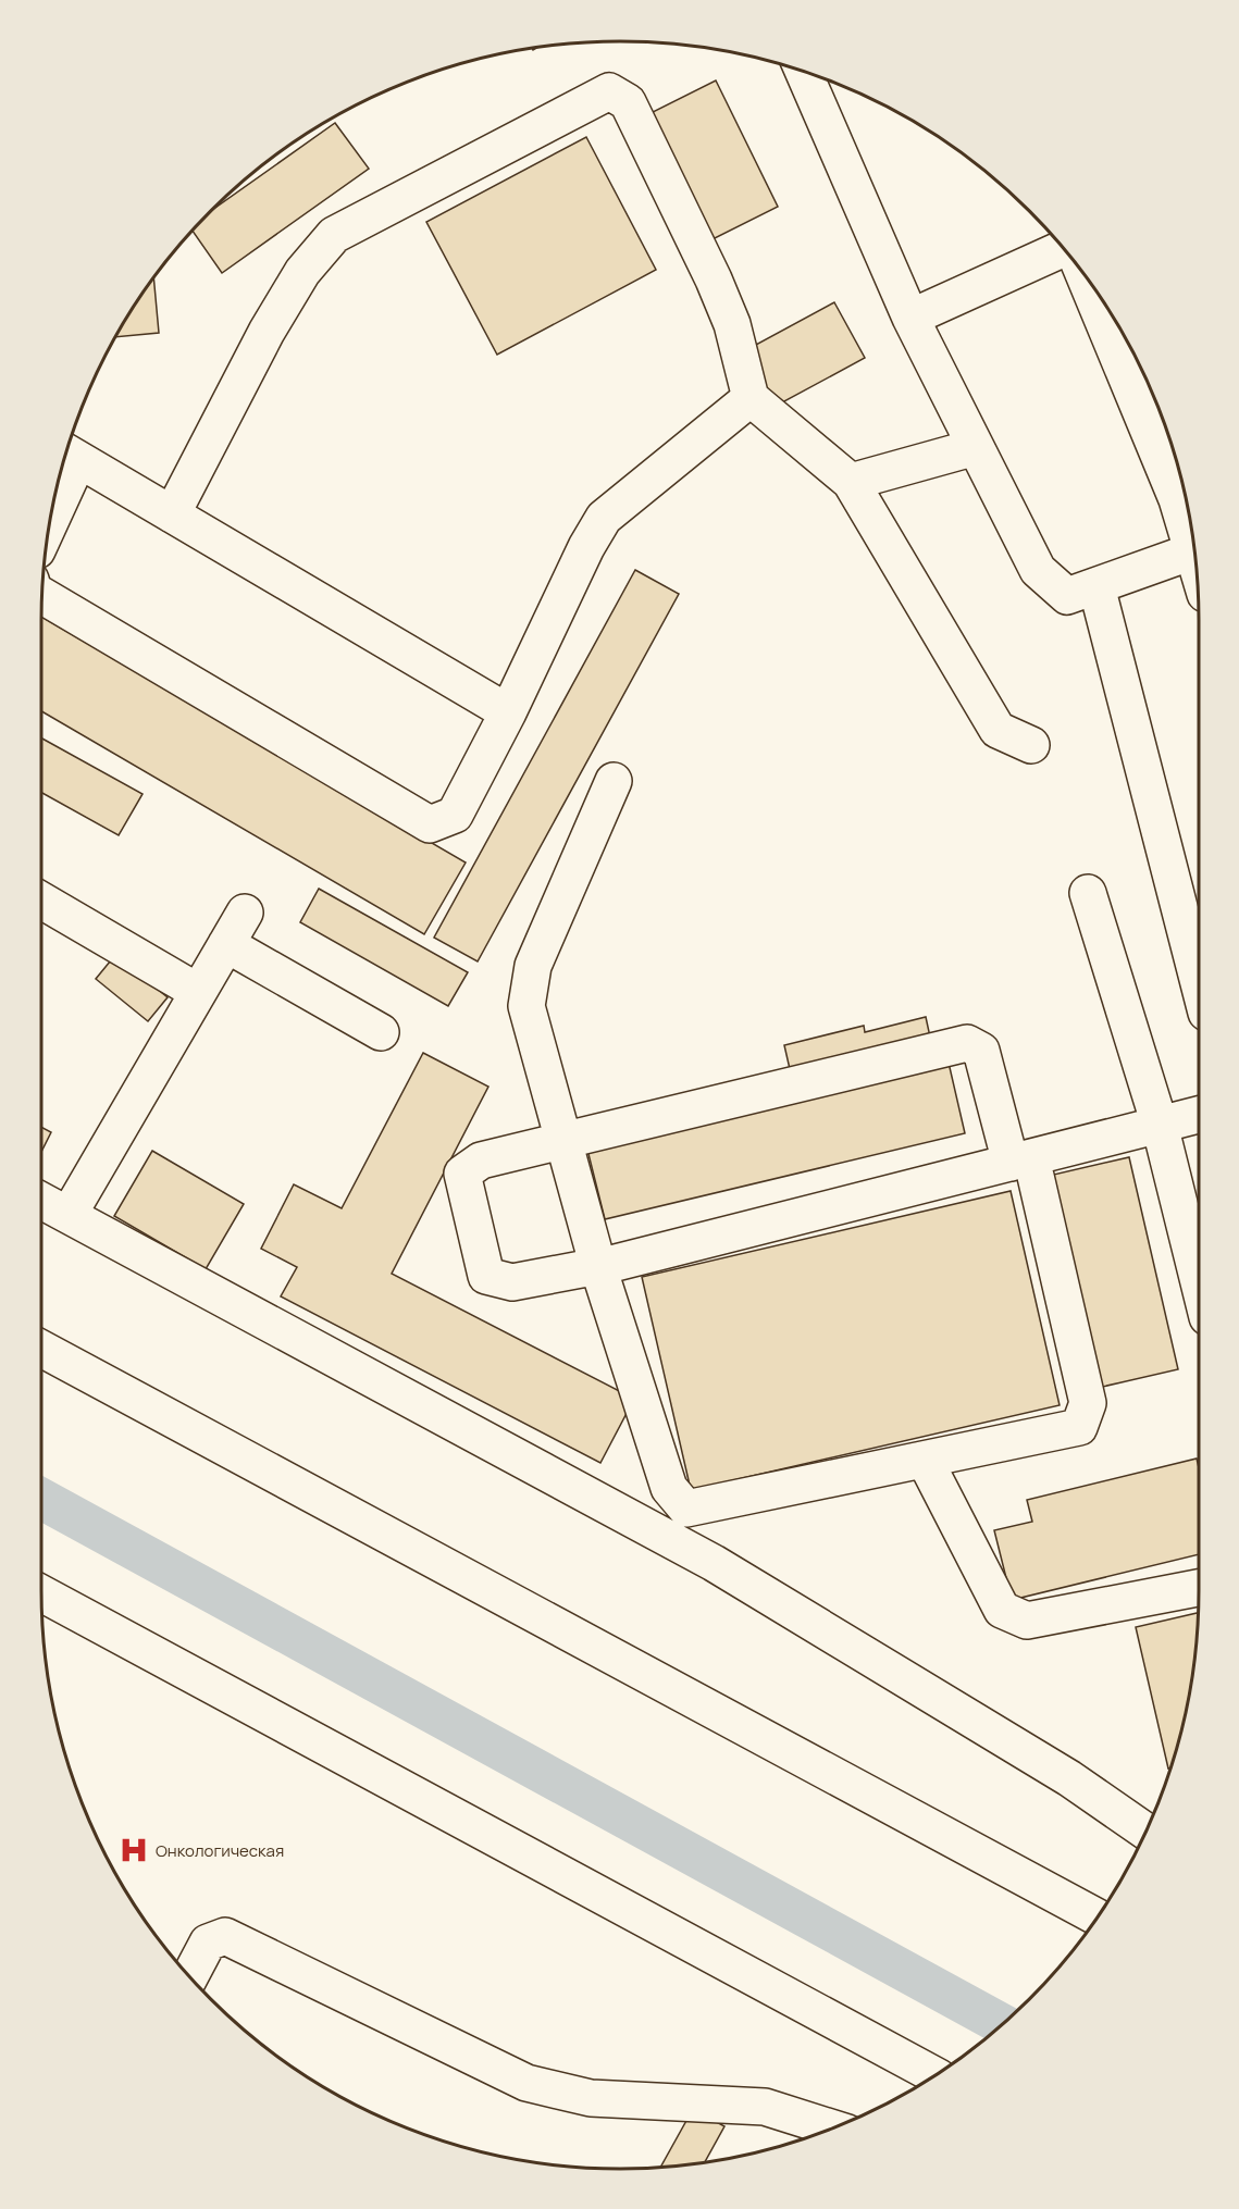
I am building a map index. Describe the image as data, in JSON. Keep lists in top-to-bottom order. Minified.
{"places":{"hospital":["Онкологическая"]}}
